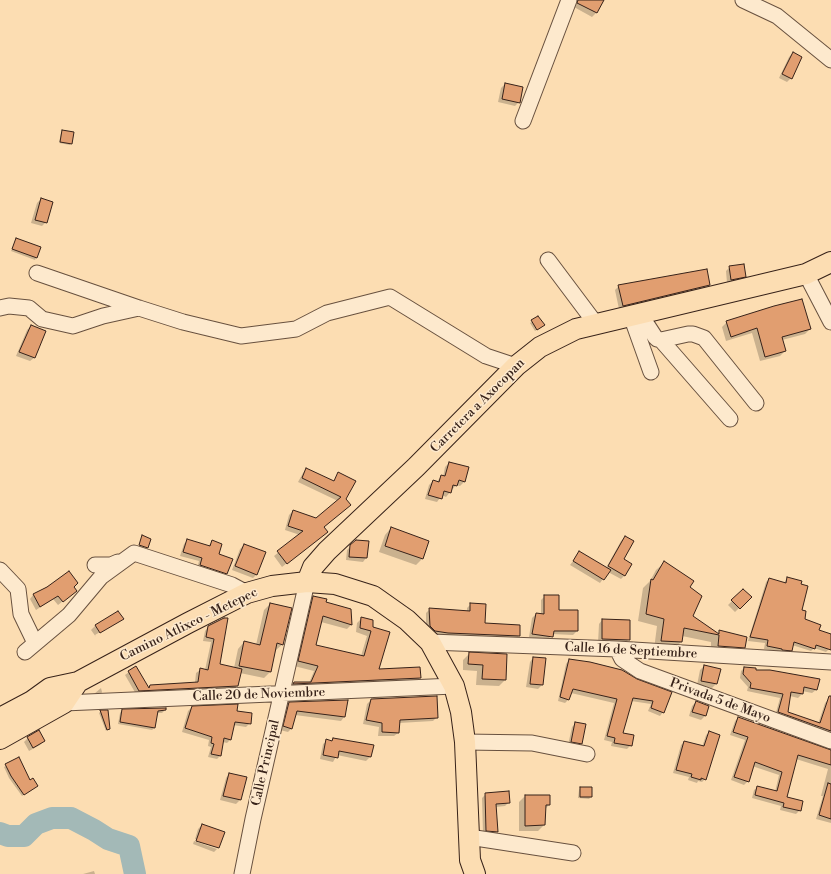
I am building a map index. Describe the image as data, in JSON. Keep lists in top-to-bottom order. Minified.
{"streets":{"main road":["Carretera a Axocopan","Camino Atlixco - Metepec"],"street":["Calle 16 de Septiembre","Calle 20 de Noviembre","Privada 5 de Mayo","Calle Principal"]},"crossings":[["Carretera a Axocopan","Camino Atlixco - Metepec"],["Carretera a Axocopan","Calle Principal"],["Camino Atlixco - Metepec","Calle 16 de Septiembre"],["Camino Atlixco - Metepec","Calle 20 de Noviembre"],["Camino Atlixco - Metepec","Calle Principal"],["Calle 16 de Septiembre","Privada 5 de Mayo"],["Calle 20 de Noviembre","Calle Principal"]]}
